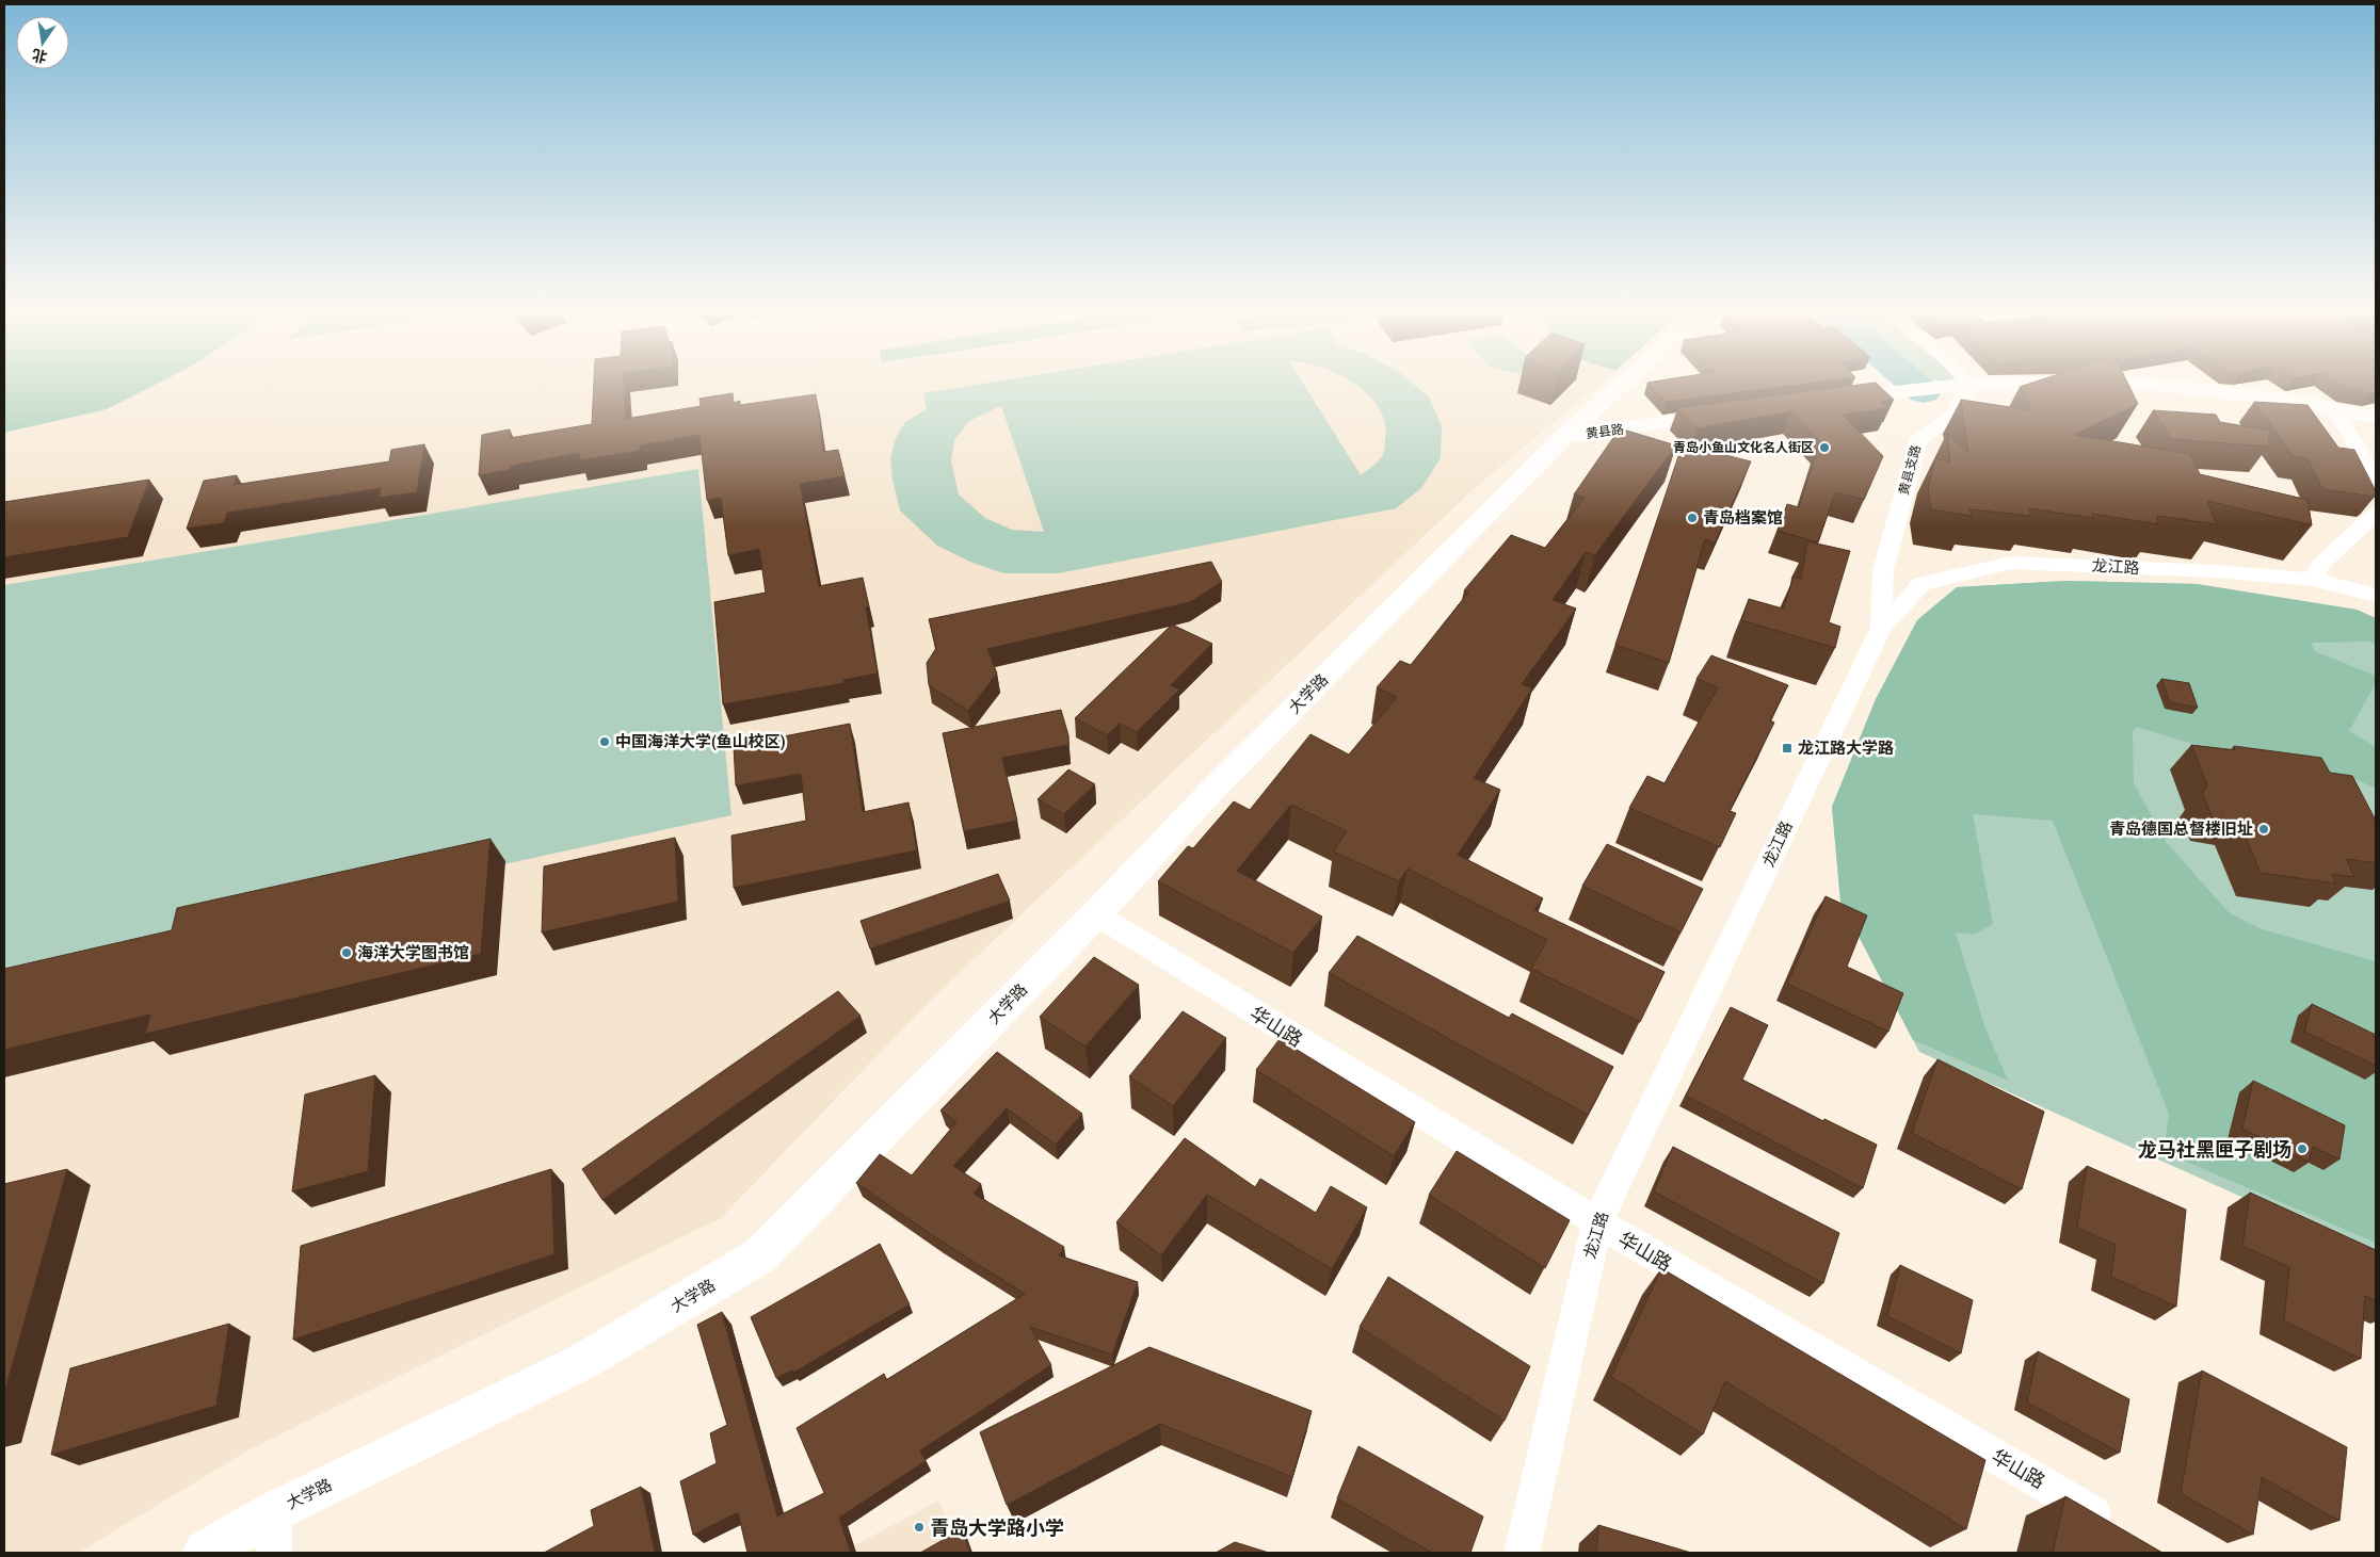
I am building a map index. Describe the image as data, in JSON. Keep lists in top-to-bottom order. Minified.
{"streets":{"main road":["黄县路","大学路"],"street":["黄县支路","龙江路","华山路"]},"crossings":[["黄县路","大学路"],["黄县支路","龙江路"],["龙江路","华山路"],["大学路","华山路"]],"places":{"other":["青岛小鱼山文化名人街区","青岛档案馆","中国海洋大学(鱼山校区)","青岛德国总督楼旧址","海洋大学图书馆","龙马社黑匣子剧场","青岛大学路小学"],"transit":["龙江路大学路"]},"north":"bottom"}
